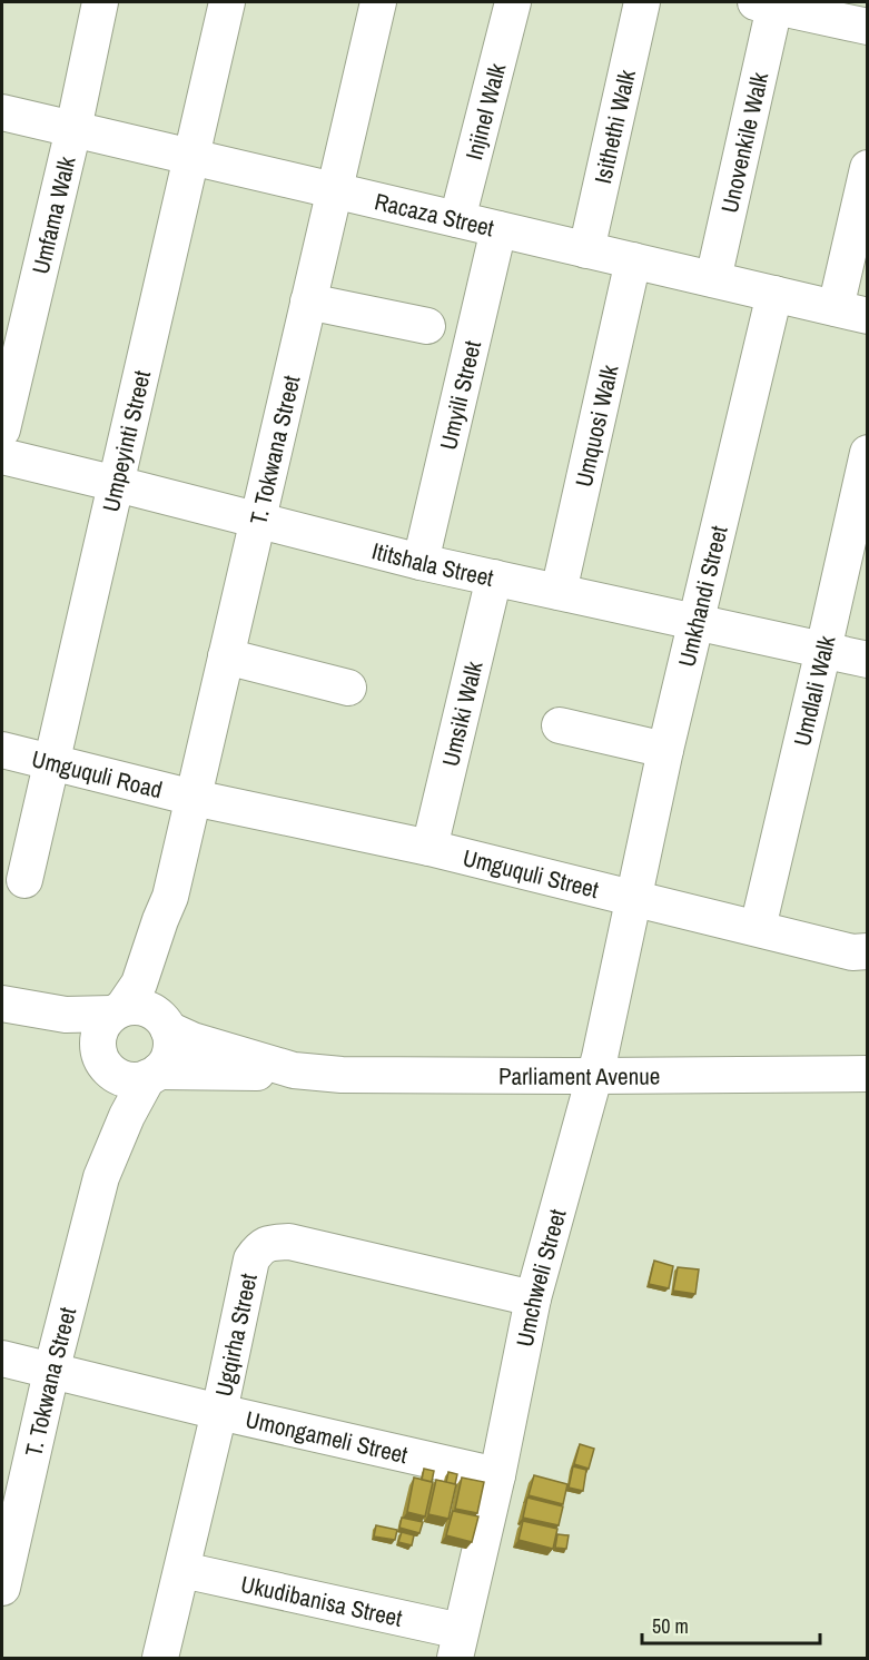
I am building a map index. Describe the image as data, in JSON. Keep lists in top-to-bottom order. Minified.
{"streets":{"street":["Injinel Walk","Isithethi Walk","Unovenkile Walk","Racaza Street","Umfama Walk","Umyili Street","Umquosi Walk","Umpeyinti Street","T. Tokwana Street","Ititshala Street","Umkhandi Street","Umdlali Walk","Umsiki Walk","Umguquli Road","Umguquli Street","Parliament Avenue","Umchweli Street","Ugqirha Street","Umongameli Street","Ukudibanisa Street"]},"crossings":[["Injinel Walk","Racaza Street"],["Isithethi Walk","Racaza Street"],["Unovenkile Walk","Racaza Street"],["Racaza Street","Umfama Walk"],["Racaza Street","Umyili Street"],["Racaza Street","Umquosi Walk"],["Racaza Street","Umpeyinti Street"],["Racaza Street","T. Tokwana Street"],["Racaza Street","Umkhandi Street"],["Umyili Street","Ititshala Street"],["Umquosi Walk","Ititshala Street"],["Umpeyinti Street","Ititshala Street"],["Umpeyinti Street","Umguquli Road"],["T. Tokwana Street","Ititshala Street"],["T. Tokwana Street","Umguquli Road"],["T. Tokwana Street","Umguquli Street"],["T. Tokwana Street","Parliament Avenue"],["T. Tokwana Street","Umongameli Street"],["Ititshala Street","Umkhandi Street"],["Ititshala Street","Umdlali Walk"],["Ititshala Street","Umsiki Walk"],["Umkhandi Street","Umguquli Street"],["Umkhandi Street","Umchweli Street"],["Umdlali Walk","Umguquli Street"],["Umsiki Walk","Umguquli Street"],["Umguquli Road","Umguquli Street"],["Umguquli Street","Umchweli Street"],["Parliament Avenue","Umchweli Street"],["Umchweli Street","Ugqirha Street"],["Umchweli Street","Umongameli Street"],["Umchweli Street","Ukudibanisa Street"],["Ugqirha Street","Umongameli Street"],["Ugqirha Street","Ukudibanisa Street"]],"scale_bar":"50 m"}
